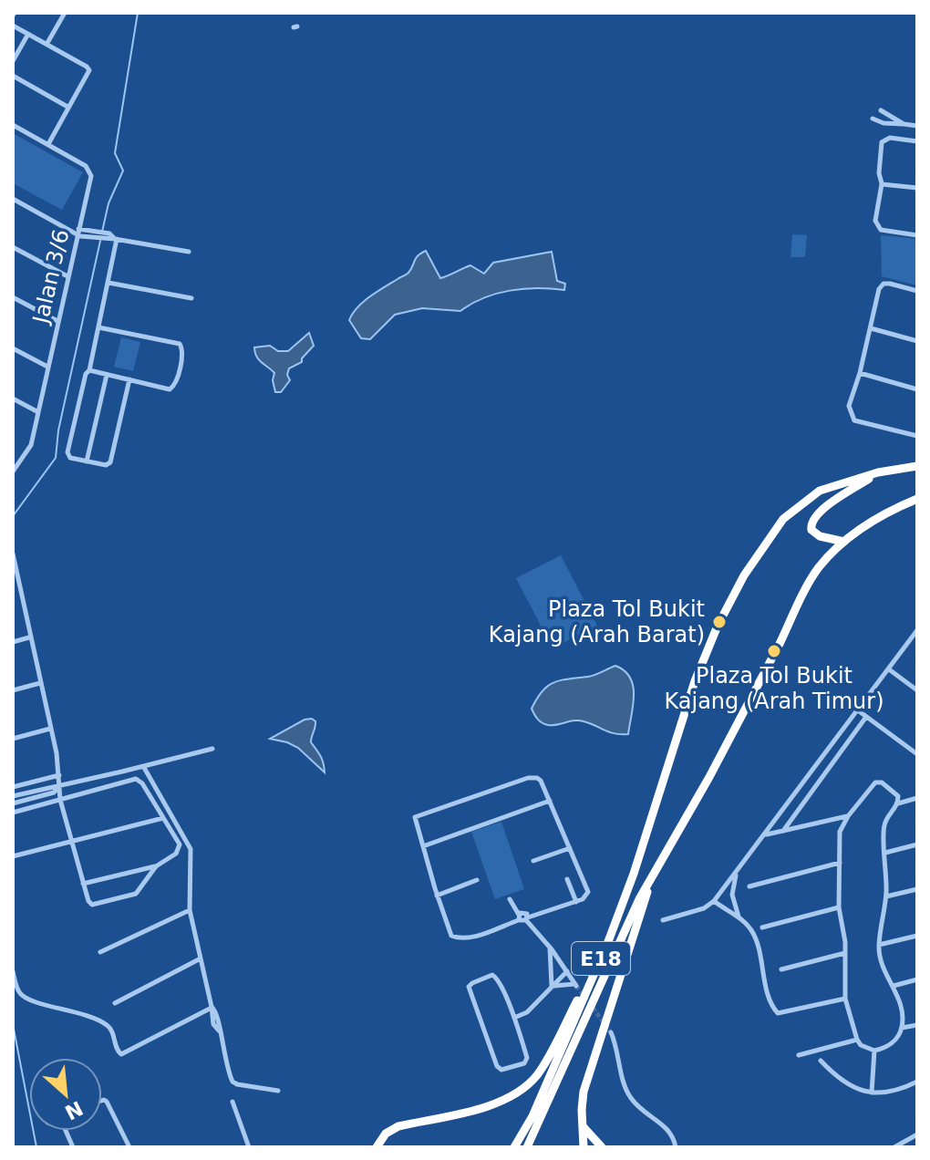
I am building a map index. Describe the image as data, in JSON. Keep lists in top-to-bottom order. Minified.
{"streets":{"highway":["E18"],"street":["Jalan 3/6"]},"places":["Plaza Tol Bukit Kajang (Arah Barat)","Plaza Tol Bukit Kajang (Arah Timur)"],"north":"bottom right"}
